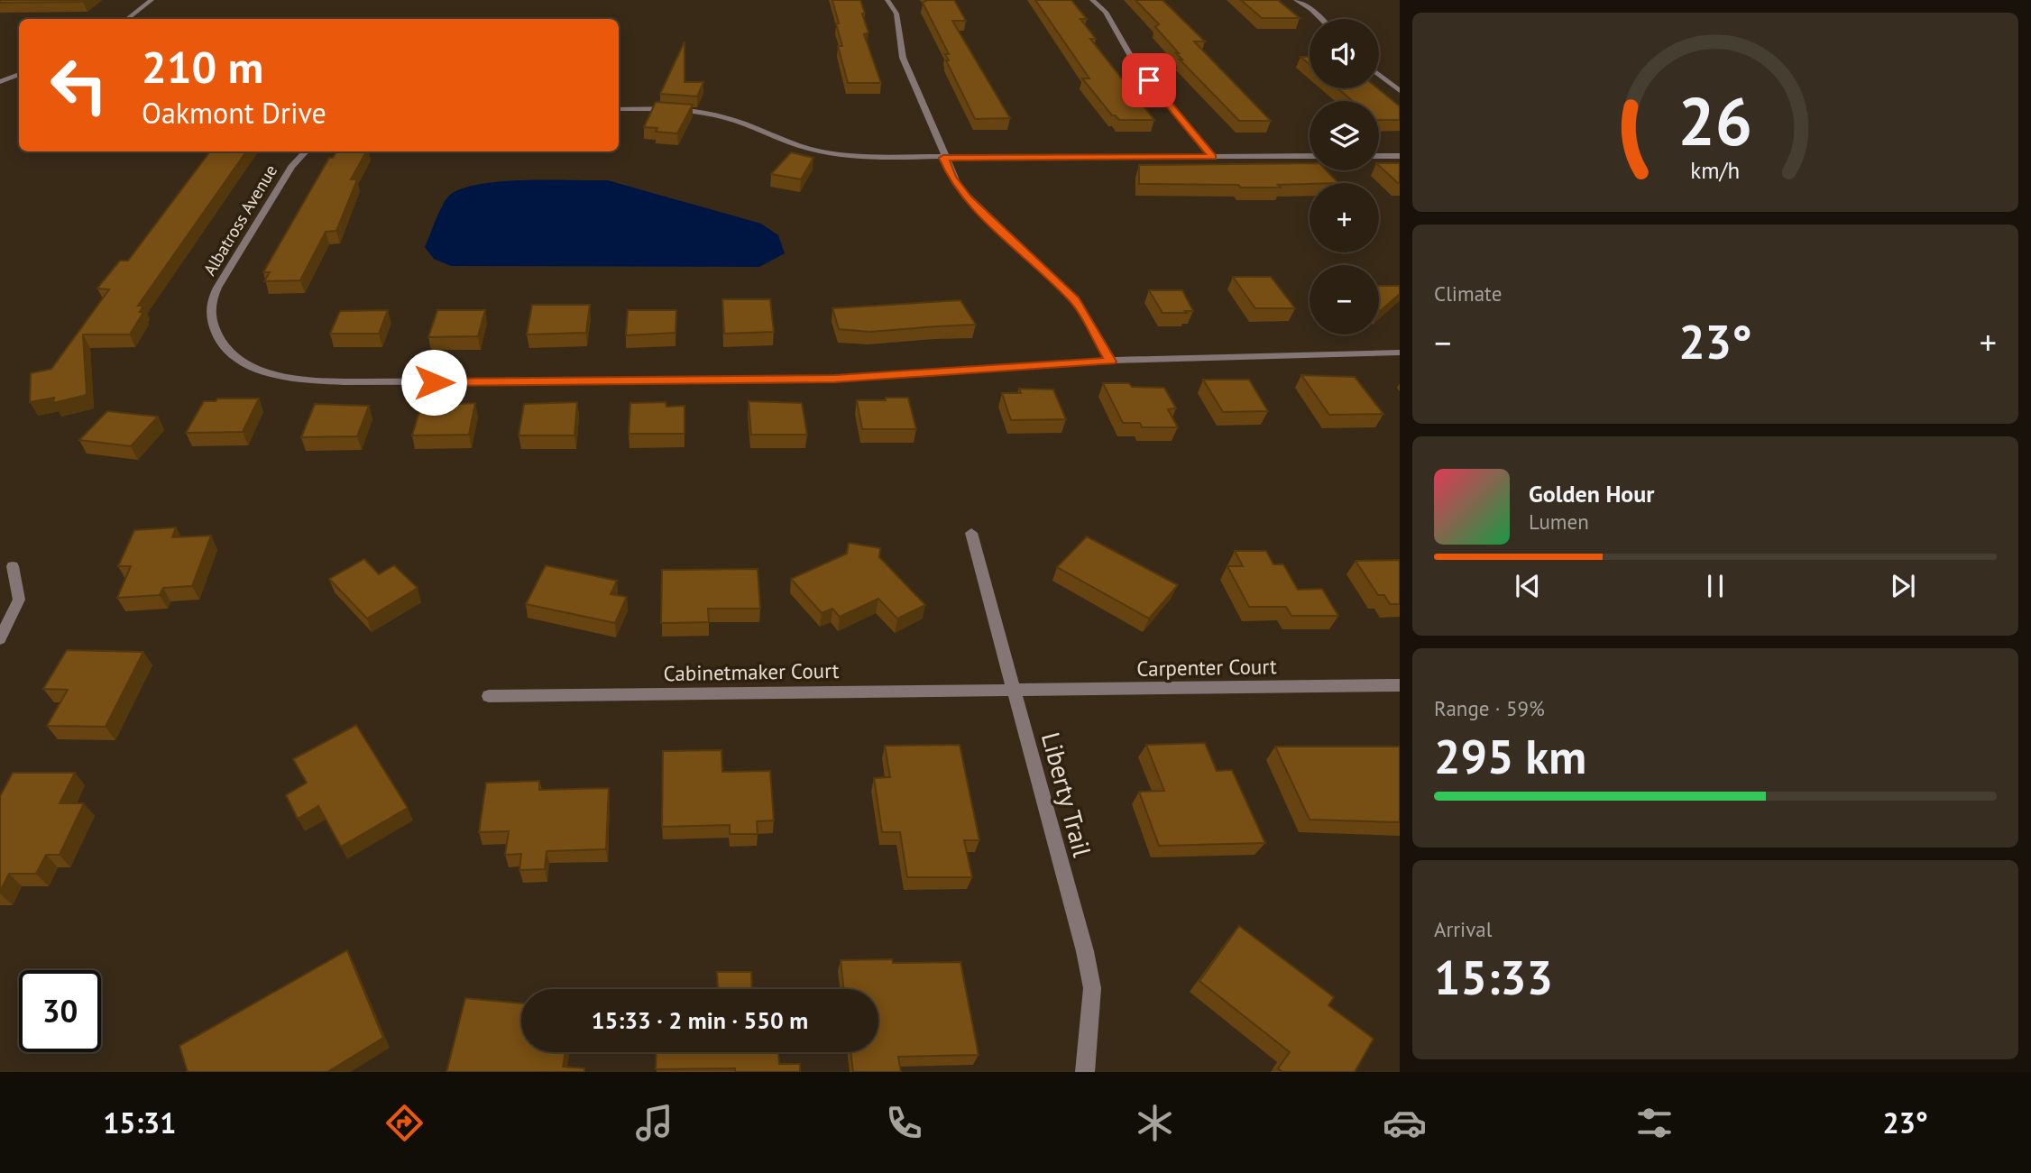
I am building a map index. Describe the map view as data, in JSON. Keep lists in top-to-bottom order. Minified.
{"streets":{"street":["Albatross Avenue","Carpenter Court","Cabinetmaker Court","Liberty Trail"]},"crossings":[["Carpenter Court","Cabinetmaker Court"],["Carpenter Court","Liberty Trail"],["Cabinetmaker Court","Liberty Trail"]],"page":{"map_buttons":["+","−"],"turn":["210 m","Oakmont Drive"],"tile":["Climate",["Range · 59%","295 km"],["Arrival","15:33"]],"heat":["−","23°","+"],"song":["Golden Hour","Lumen"],"limit":"30","trip":"15:33 · 2 min · 550 m","tabs":["15:31","23°"],"gauge":["26","km/h"]}}
